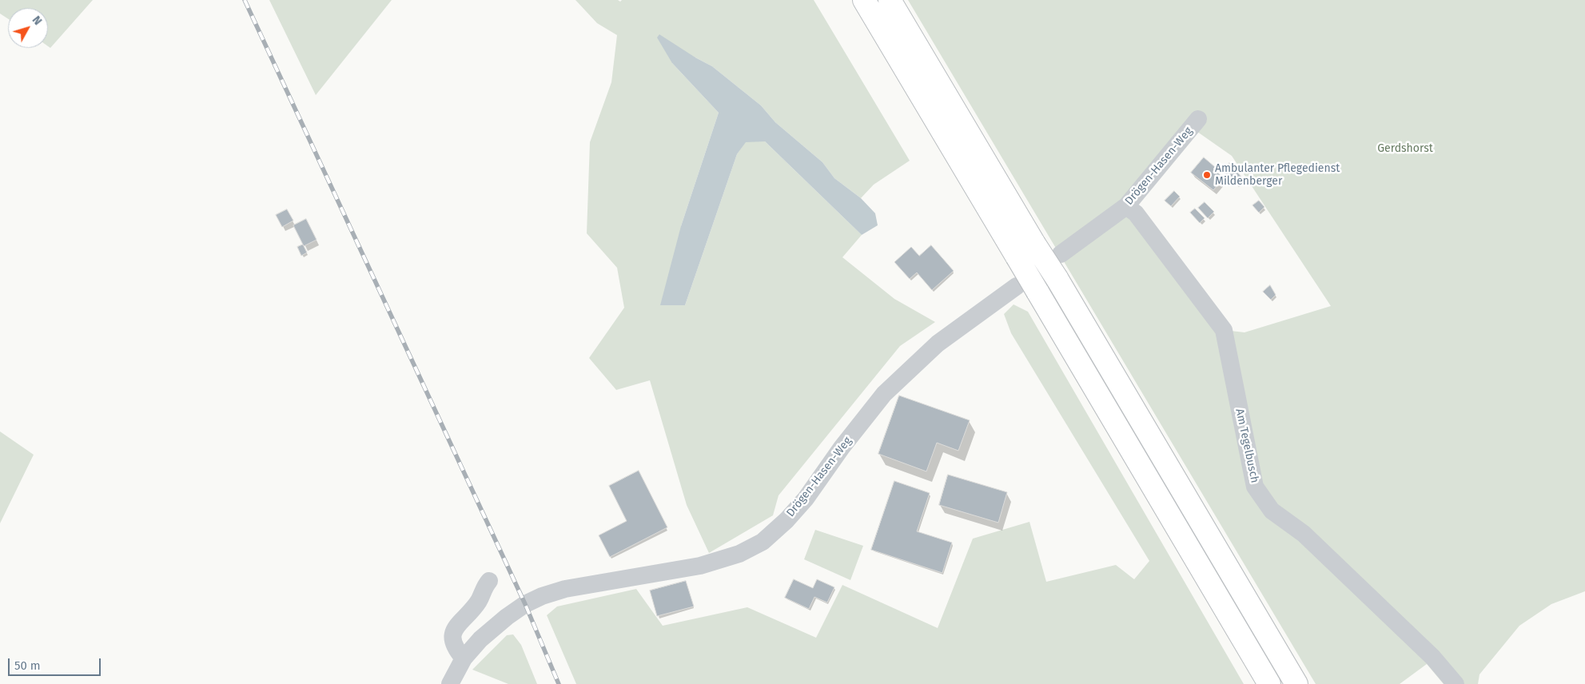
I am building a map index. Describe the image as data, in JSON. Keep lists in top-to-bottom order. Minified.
{"streets":{"street":["Drögen-Hasen-Weg","Am Tegelbusch"]},"crossings":[["Drögen-Hasen-Weg","Am Tegelbusch"]],"parks":["Gerdshorst"],"places":["Ambulanter Pflegedienst Mildenberger"],"scale_bar":"50 m","north":"top right"}
